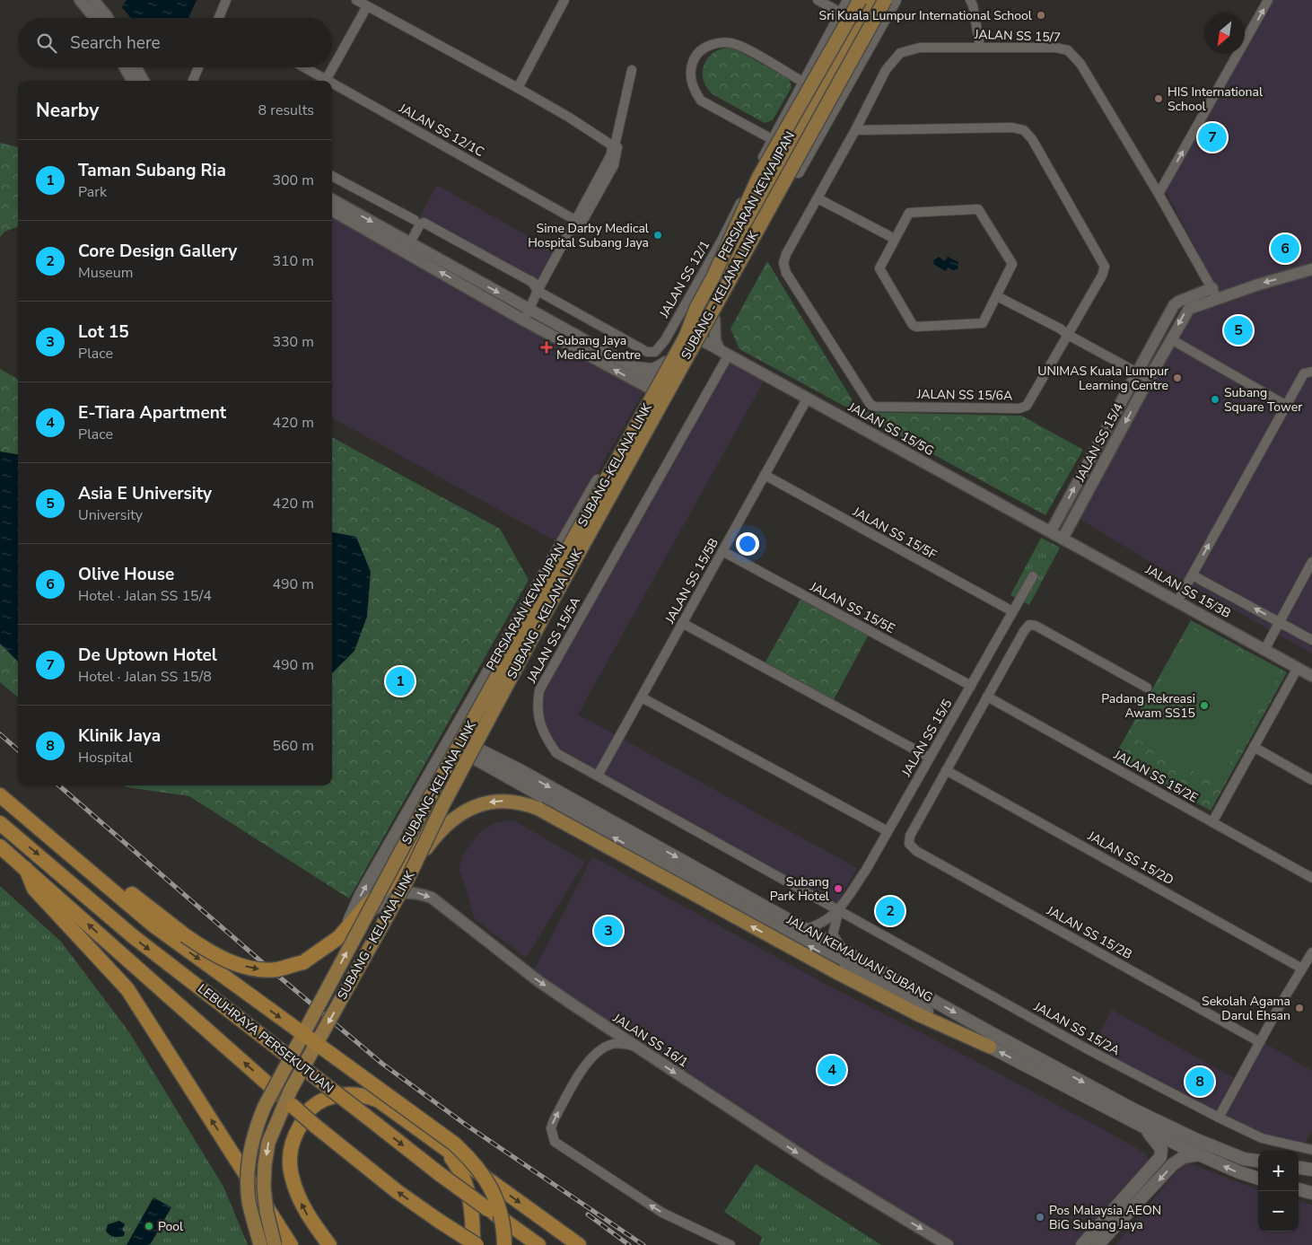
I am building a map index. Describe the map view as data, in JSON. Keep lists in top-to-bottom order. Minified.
{"streets":{"highway":["LEBUHRAYA PERSEKUTUAN"],"main road":["PERSIARAN KEWAJIPAN","SUBANG - KELANA LINK","SUBANG-KELANA LINK","JALAN KEMAJUAN SUBANG"],"street":["JALAN SS 15/7","JALAN SS 12/1C","JALAN SS 12/1","JALAN SS 15/6A","JALAN SS 15/5G","JALAN SS 15/4","JALAN SS 15/5F","JALAN SS 15/5B","JALAN SS 15/3B","JALAN SS 15/5E","JALAN SS 15/5A","JALAN SS 15/5","JALAN SS 15/2E","JALAN SS 15/2D","JALAN SS 15/2B","JALAN SS 15/2A","JALAN SS 16/1"]},"crossings":[["JALAN SS 15/7","JALAN SS 15/6A"],["JALAN SS 15/7","JALAN SS 15/4"],["PERSIARAN KEWAJIPAN","JALAN SS 15/5G"],["PERSIARAN KEWAJIPAN","JALAN KEMAJUAN SUBANG"],["PERSIARAN KEWAJIPAN","JALAN SS 16/1"],["SUBANG - KELANA LINK","SUBANG-KELANA LINK"],["JALAN SS 15/5G","JALAN SS 15/4"],["JALAN SS 15/5G","JALAN SS 15/5B"],["JALAN SS 15/5G","JALAN SS 15/3B"],["JALAN SS 15/5G","JALAN SS 15/5A"],["JALAN SS 15/4","JALAN SS 15/3B"],["JALAN SS 15/5F","JALAN SS 15/5B"],["JALAN SS 15/5F","JALAN SS 15/5"],["JALAN SS 15/5B","JALAN SS 15/5E"],["JALAN SS 15/5B","JALAN SS 15/5A"],["JALAN SS 15/5E","JALAN SS 15/5"],["JALAN SS 15/5A","JALAN SS 15/5"],["JALAN SS 15/5A","JALAN SS 15/2A"],["JALAN SS 15/5","JALAN KEMAJUAN SUBANG"],["JALAN SS 15/5","JALAN SS 15/2A"],["JALAN SS 15/2D","JALAN SS 15/2B"]],"one_way":["SUBANG-KELANA LINK","JALAN SS 16/1"],"places":{"other":["Sri Kuala Lumpur International School","HIS International School","Sime Darby Medical Hospital Subang Jaya","UNIMAS Kuala Lumpur Learning Centre","Subang Square Tower","Padang Rekreasi Awam SS15","Subang Park Hotel","Sekolah Agama Darul Ehsan","Pos Malaysia AEON BiG Subang Jaya","Pool"],"health":["Subang Jaya Medical Centre"]},"north":"bottom left","page":{"search":"Search here","heading":["Nearby","8 results"],"pins":["7","6","5","1","2","3","4","8"],"list":[{"mark":"1","name":"Taman Subang Ria","note":"Park","value":"300 m"},{"mark":"2","name":"Core Design Gallery","note":"Museum","value":"310 m"},{"mark":"3","name":"Lot 15","note":"Place","value":"330 m"},{"mark":"4","name":"E-Tiara Apartment","note":"Place","value":"420 m"},{"mark":"5","name":"Asia E University","note":"University","value":"420 m"},{"mark":"6","name":"Olive House","note":"Hotel · Jalan SS 15/4","value":"490 m"},{"mark":"7","name":"De Uptown Hotel","note":"Hotel · Jalan SS 15/8","value":"490 m"},{"mark":"8","name":"Klinik Jaya","note":"Hospital","value":"560 m"}],"map_buttons":["+","−"]}}
